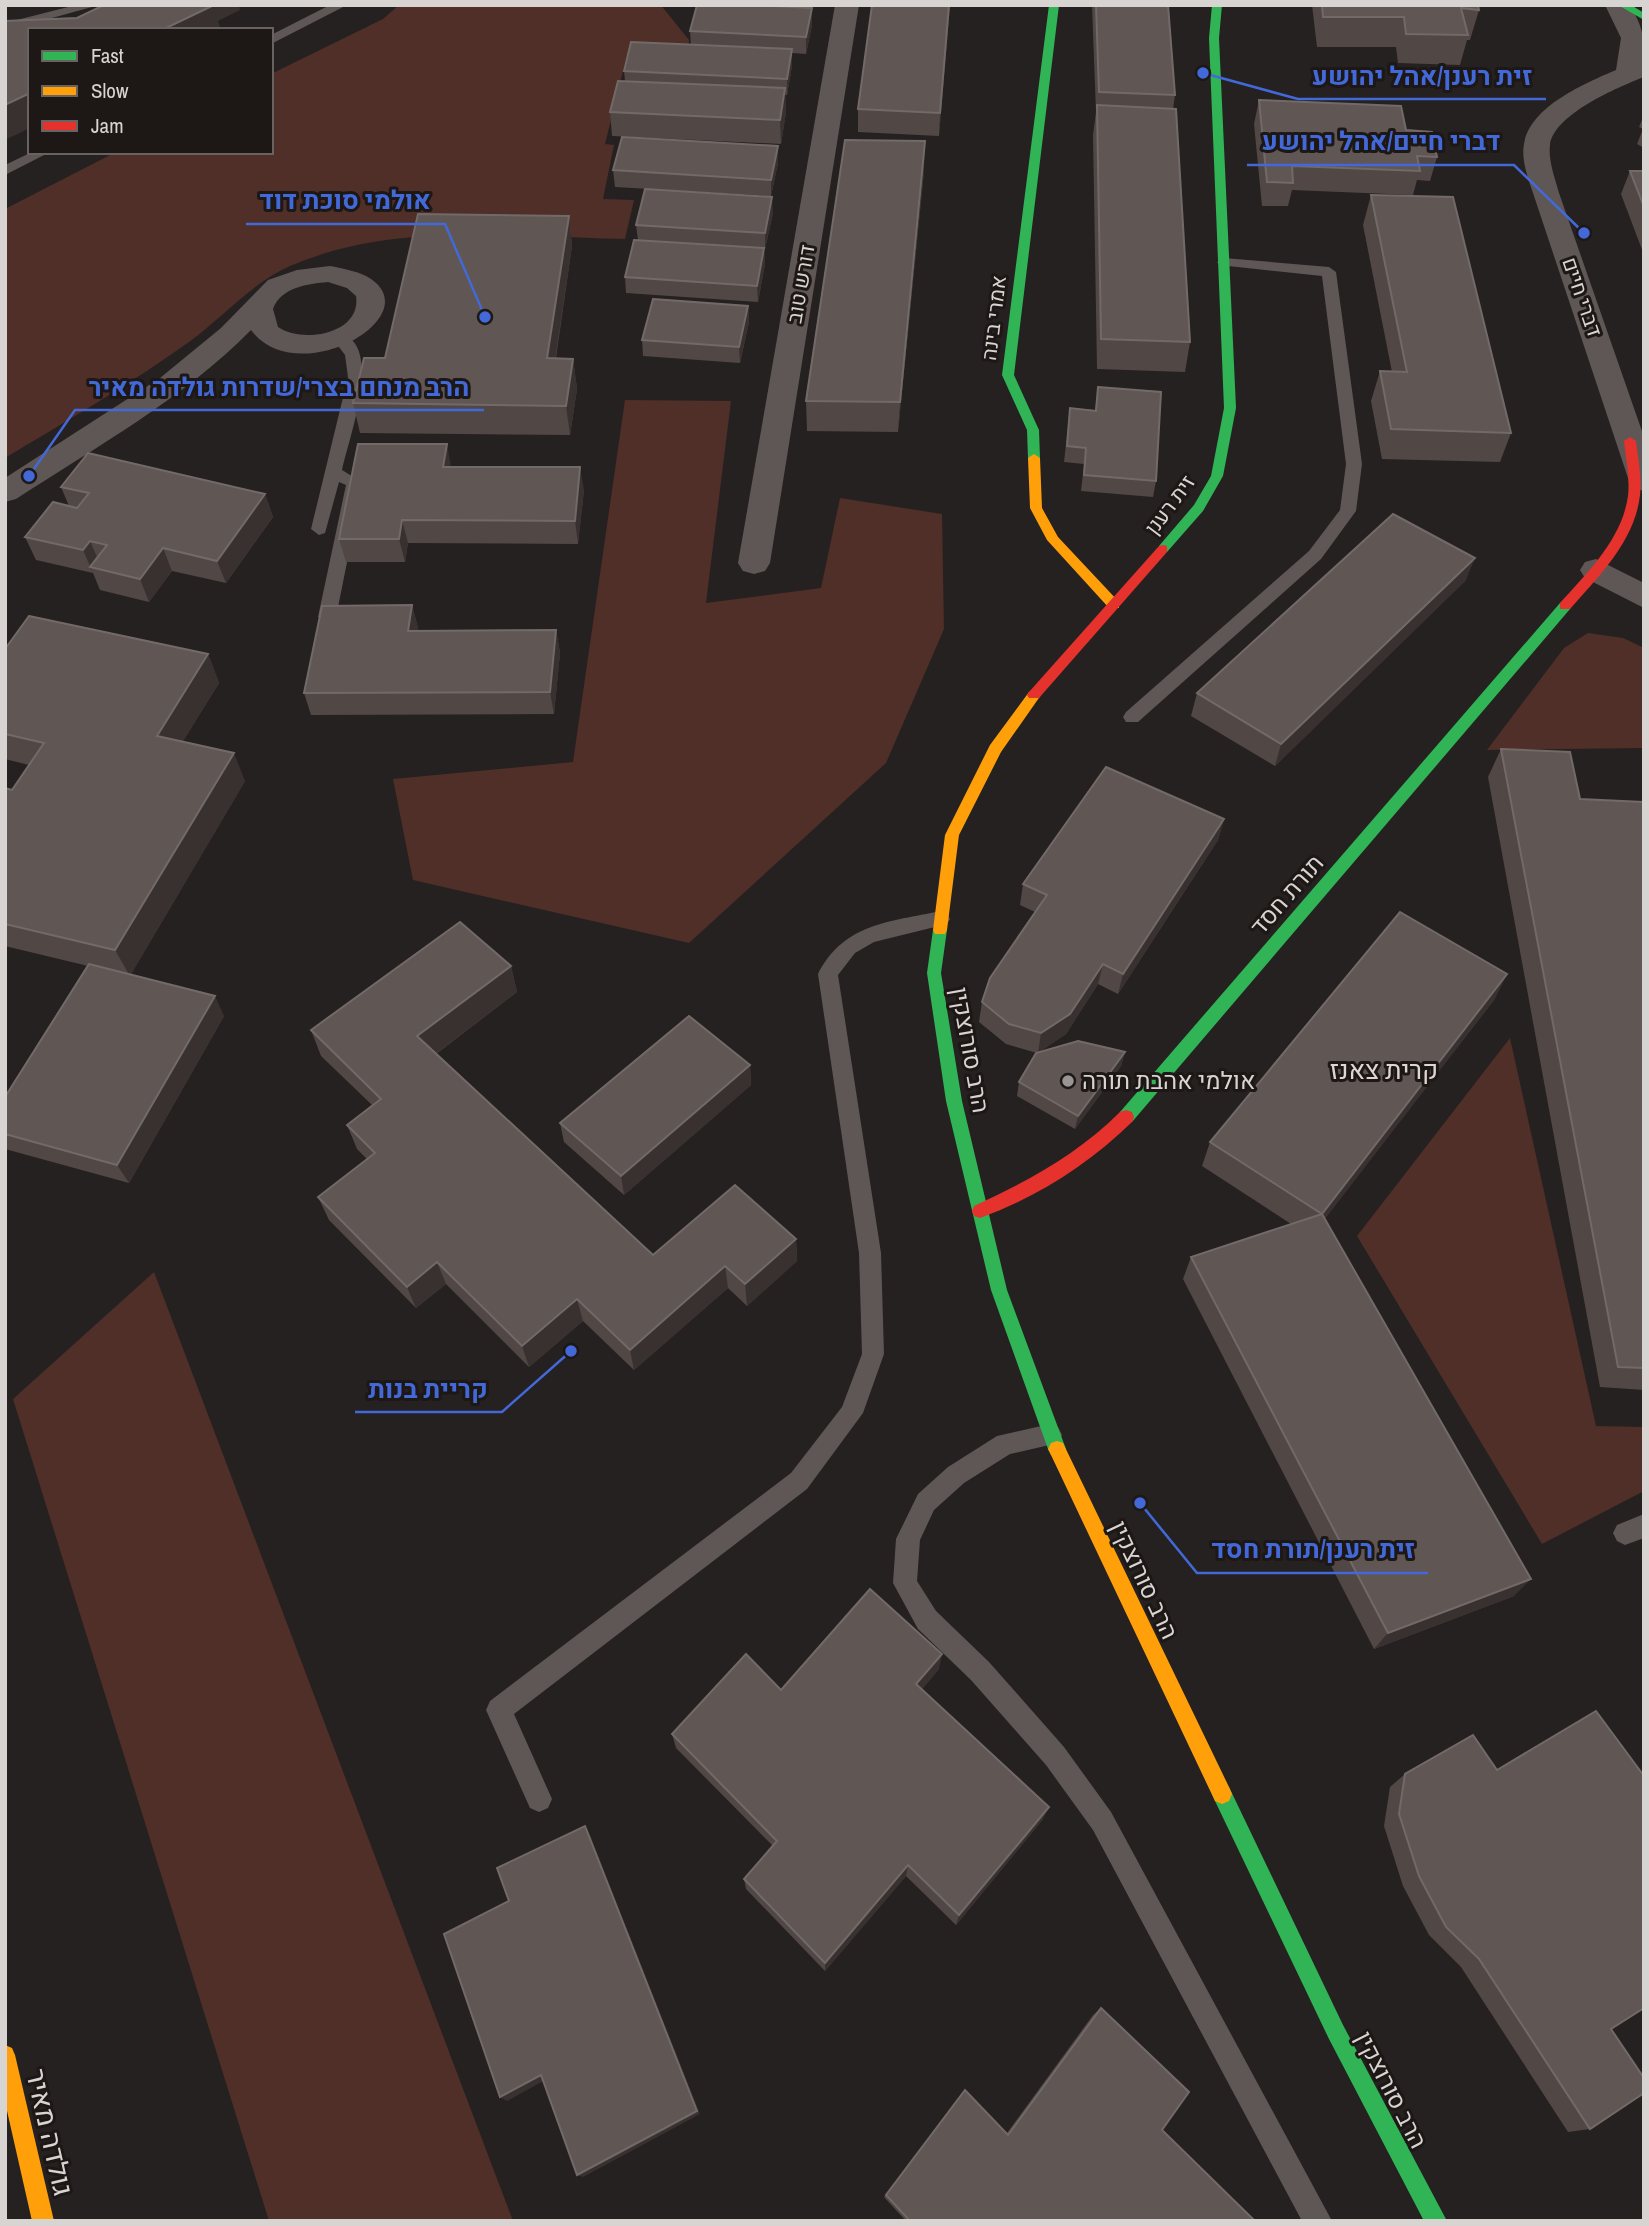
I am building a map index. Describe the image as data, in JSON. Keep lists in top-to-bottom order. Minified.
{"streets":{"street":["דורש טוב","דברי חיים","אמרי בינה","זית רענן","תורת חסד","הרב סורוצקין","גולדה מאיר"]},"crossings":[["דברי חיים","תורת חסד"],["אמרי בינה","זית רענן"],["זית רענן","הרב סורוצקין"],["תורת חסד","הרב סורוצקין"]],"districts":["קרית צאנז"],"places":["זית רענן/אהל יהושע","דברי חיים/אהל יהושע","אולמי סוכת דוד","הרב מנחם בצרי/שדרות גולדה מאיר","אולמי אהבת תורה","קריית בנות","זית רענן/תורת חסד"],"legend":["Fast","Slow","Jam"]}
